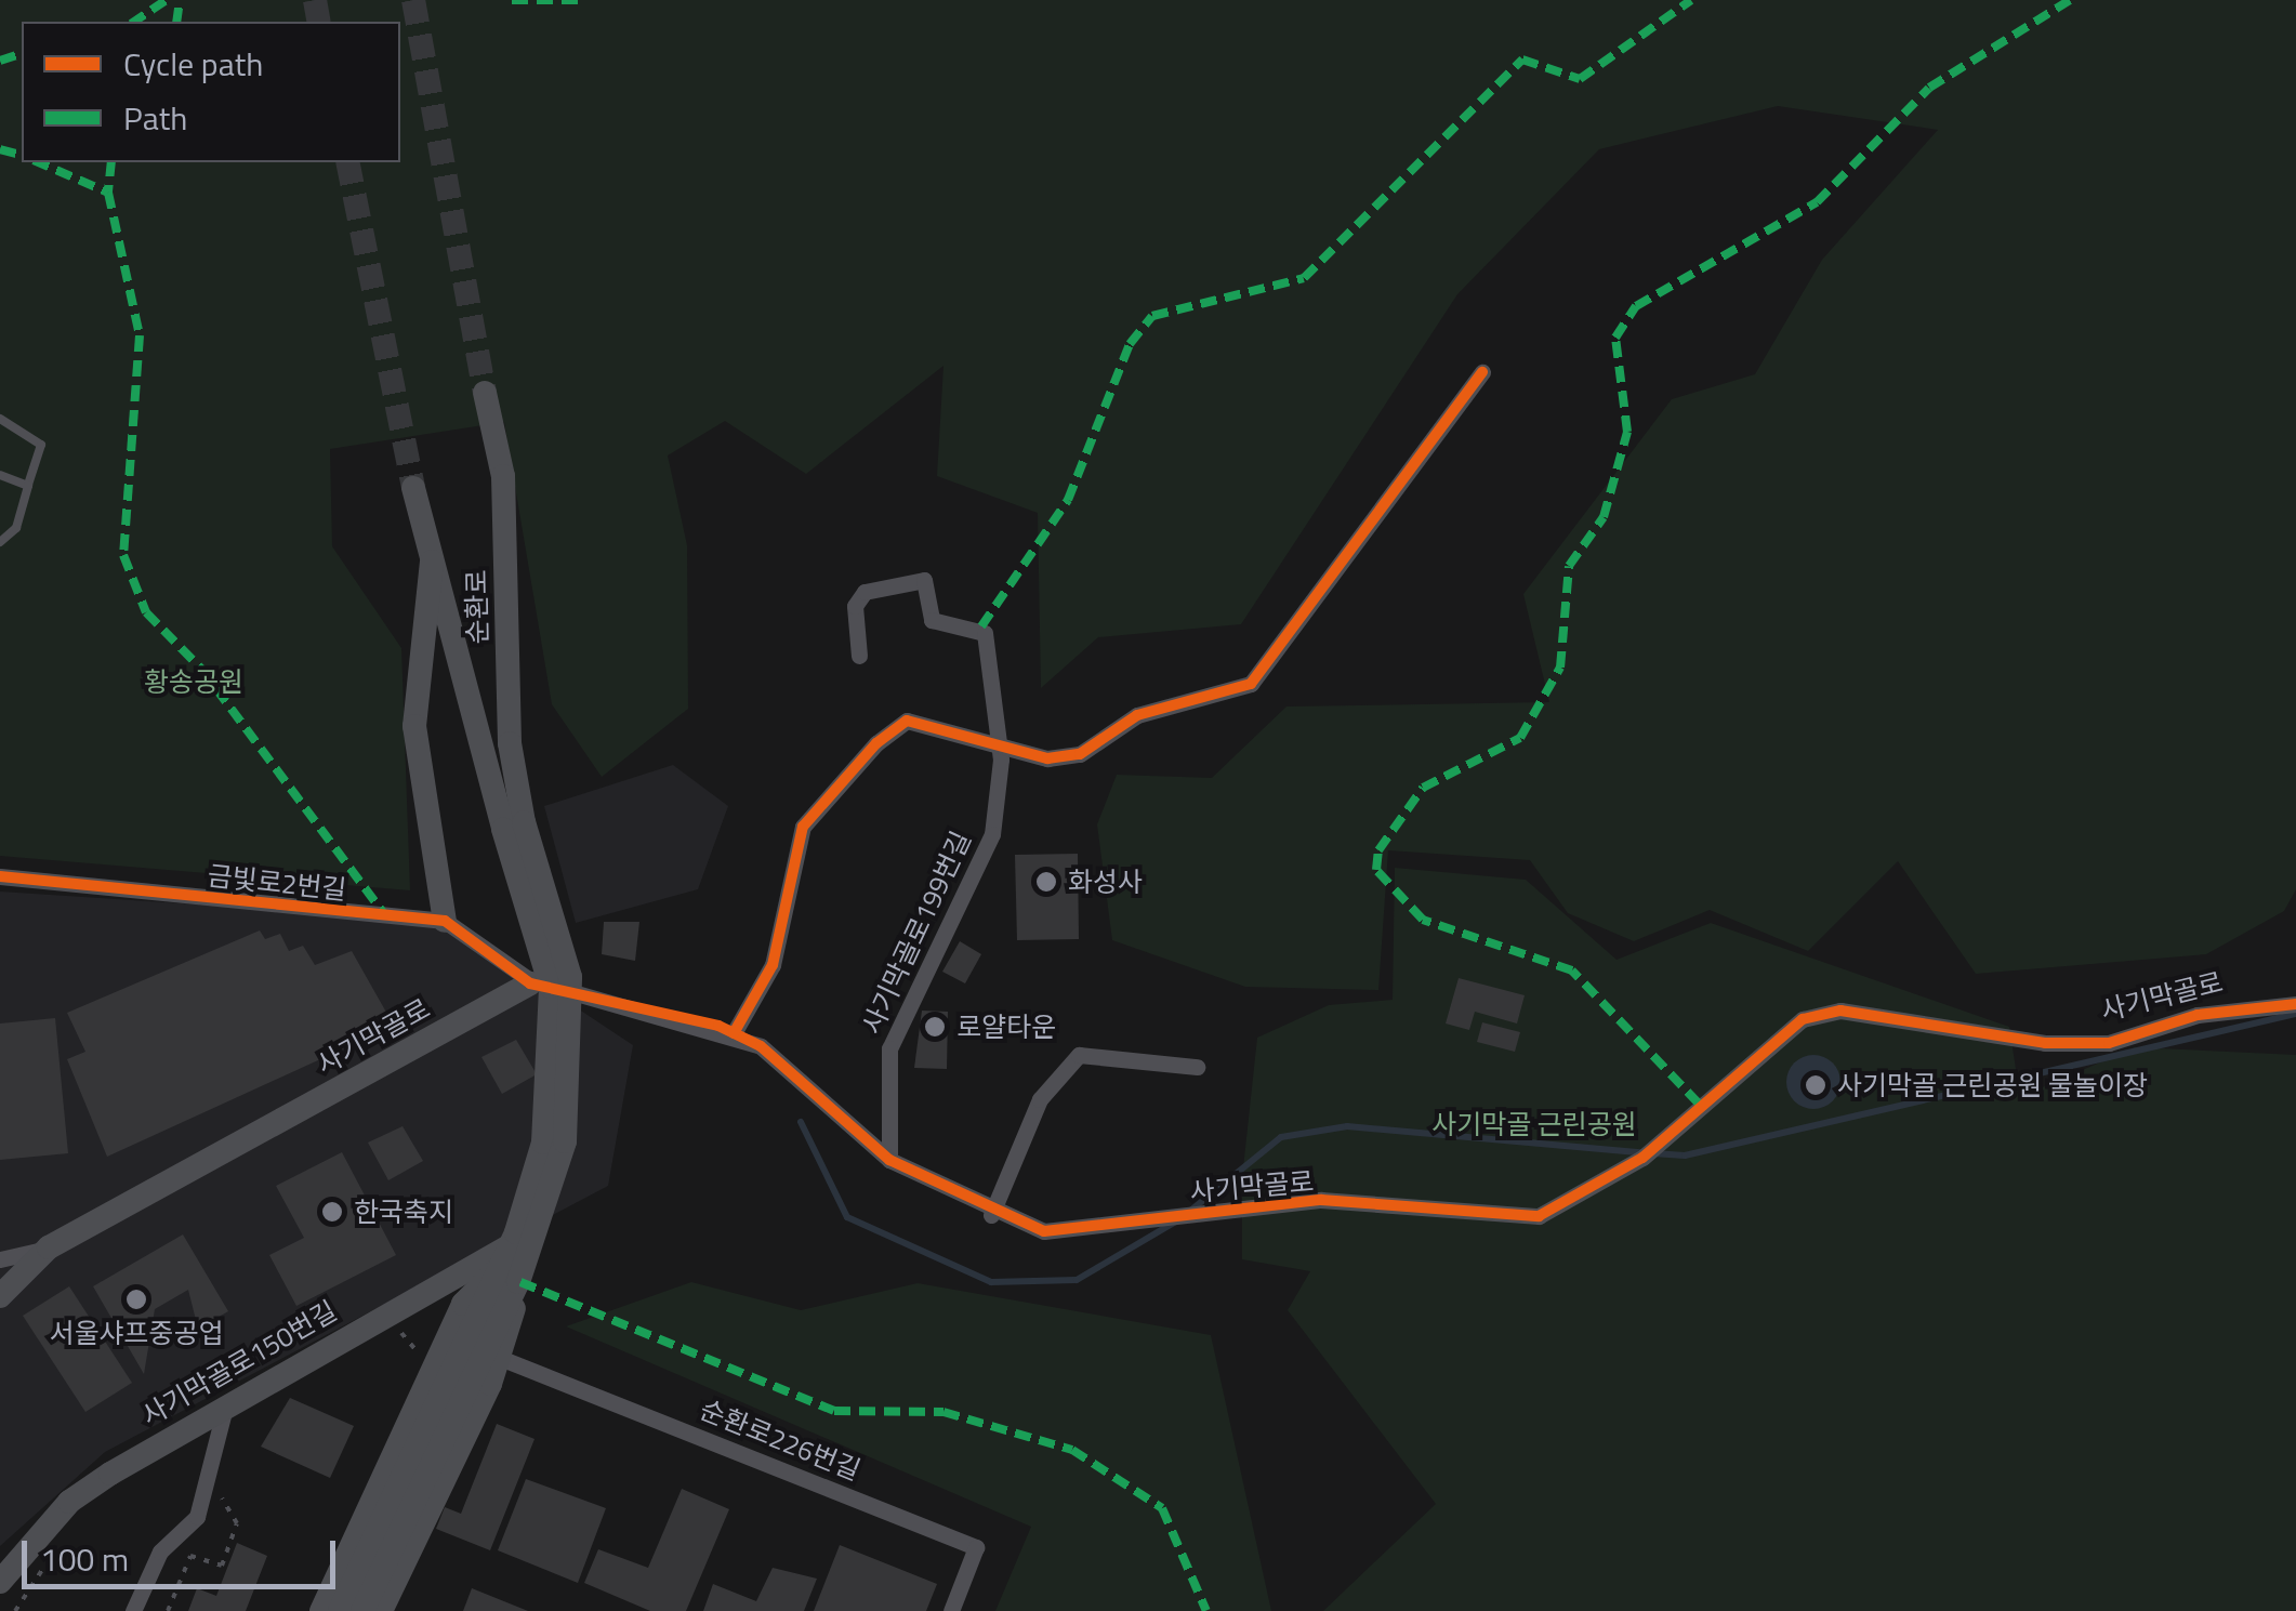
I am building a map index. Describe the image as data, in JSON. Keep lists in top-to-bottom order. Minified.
{"streets":{"main road":["순환로","사기막골로","사기막골로150번길"],"street":["금빛로2번길","사기막골로199번길","순환로226번길"]},"crossings":[["사기막골로199번길","사기막골로"]],"parks":["황송공원","사기막골 근린공원"],"places":["화성사","로얄타운","사기막골 근린공원 물놀이장","한국축지","서울샤프중공업"],"legend":["Cycle path","Path"],"scale_bar":"100 m"}
